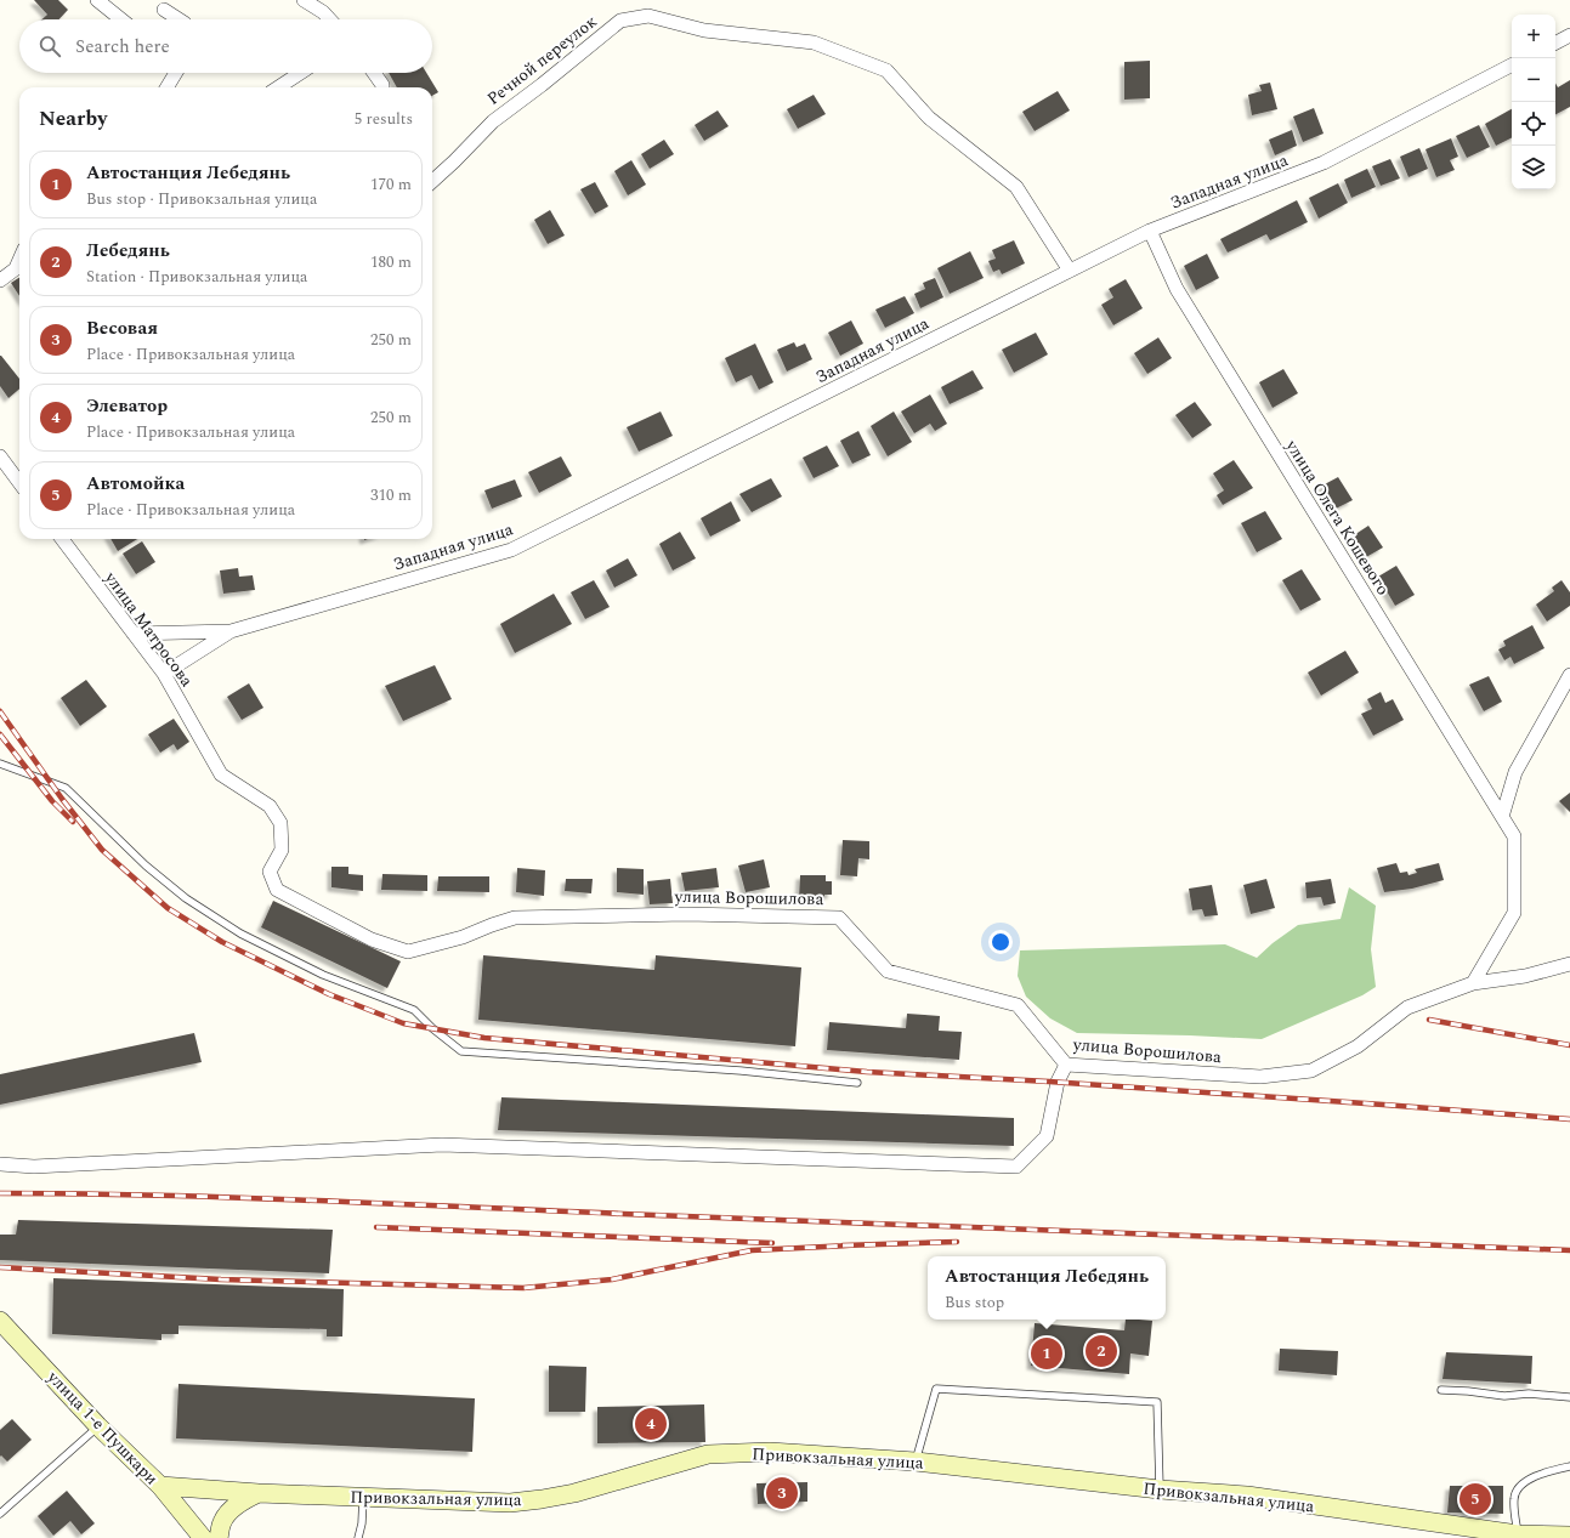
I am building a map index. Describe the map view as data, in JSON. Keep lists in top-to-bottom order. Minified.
{"streets":{"main road":["улица 1-е Пушкари","Привокзальная улица"],"street":["Речной переулок","Западная улица","улица Олега Кошевого","улица Матросова","улица Ворошилова"]},"crossings":[["Речной переулок","Западная улица"],["Западная улица","улица Олега Кошевого"],["улица Олега Кошевого","улица Ворошилова"],["улица Матросова","улица Ворошилова"],["улица 1-е Пушкари","Привокзальная улица"]],"page":{"map_buttons":["+","−"],"search":"Search here","heading":["Nearby","5 results"],"list":[{"mark":"1","name":"Автостанция Лебедянь","note":"Bus stop · Привокзальная улица","value":"170 m"},{"mark":"2","name":"Лебедянь","note":"Station · Привокзальная улица","value":"180 m"},{"mark":"3","name":"Весовая","note":"Place · Привокзальная улица","value":"250 m"},{"mark":"4","name":"Элеватор","note":"Place · Привокзальная улица","value":"250 m"},{"mark":"5","name":"Автомойка","note":"Place · Привокзальная улица","value":"310 m"}],"popup":["Автостанция Лебедянь","Bus stop"],"pins":["2","1","4","3","5"]}}
